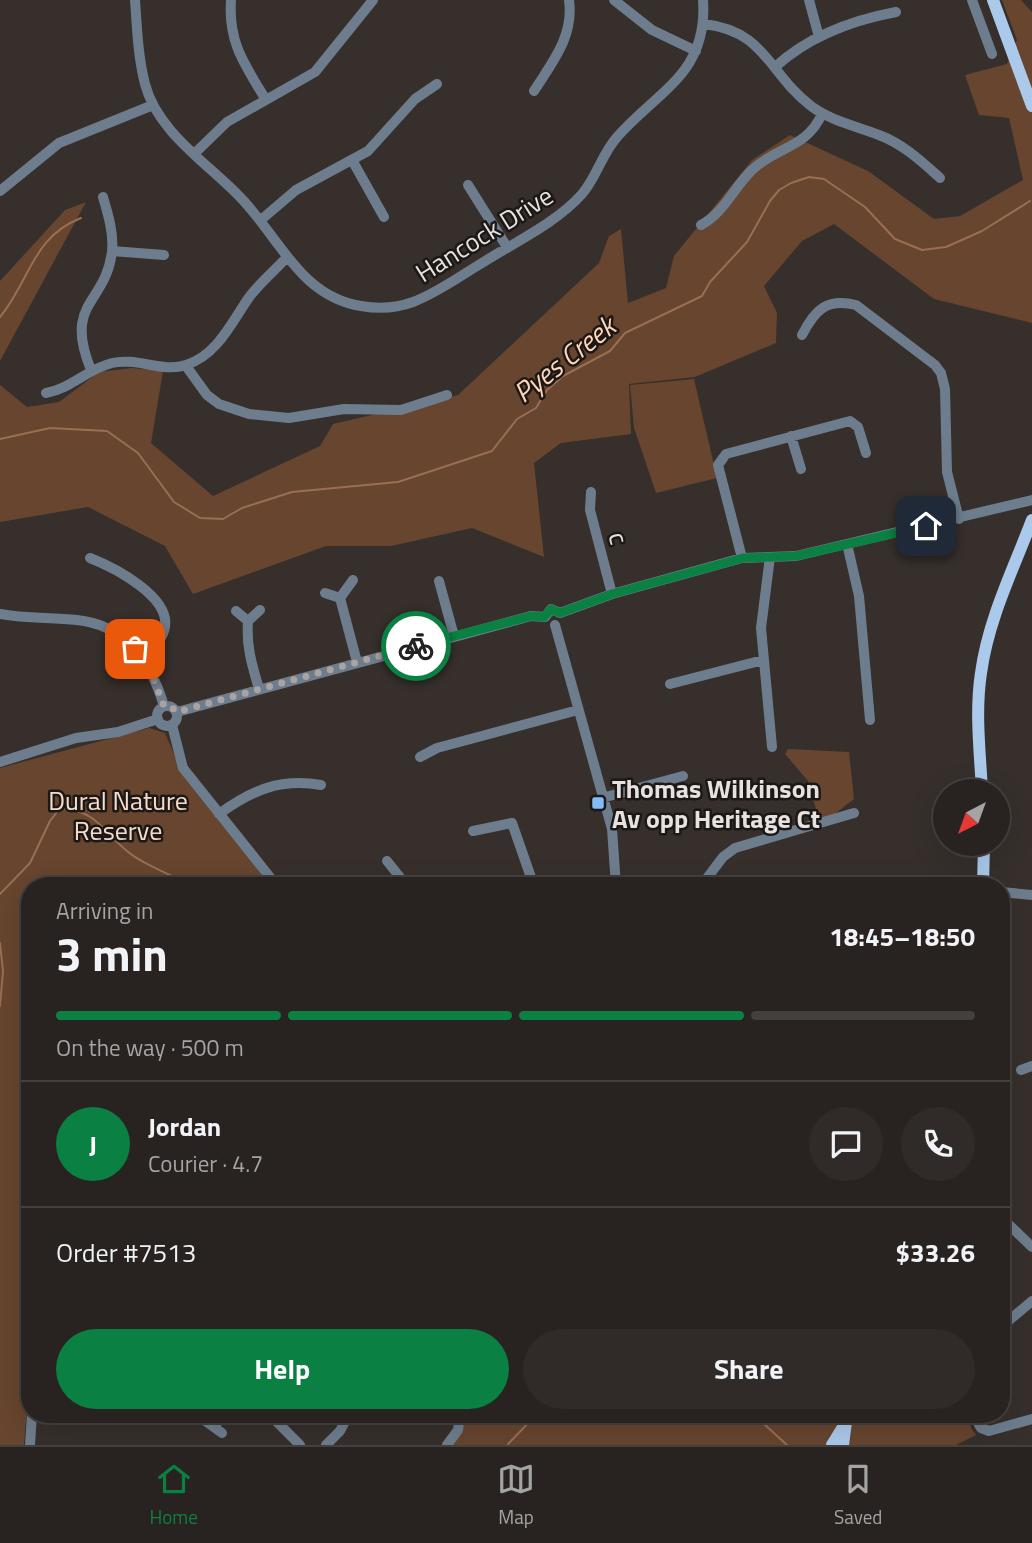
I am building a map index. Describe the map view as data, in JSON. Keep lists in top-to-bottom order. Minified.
{"streets":{"street":["Hancock Drive","c"]},"water":["Pyes Creek"],"parks":["Dural Nature Reserve"],"places":{"transit":["Thomas Wilkinson Av opp Heritage Ct"]},"north":"bottom left","page":{"heading":["3 min","Arriving in","18:45–18:50"],"panel":["Jordan","Courier · 4.7","Order #7513","$33.26"],"bar":"On the way · 500 m","round":"J","buttons":["Help","Share"],"tabs":["Home","Map","Saved"]}}
